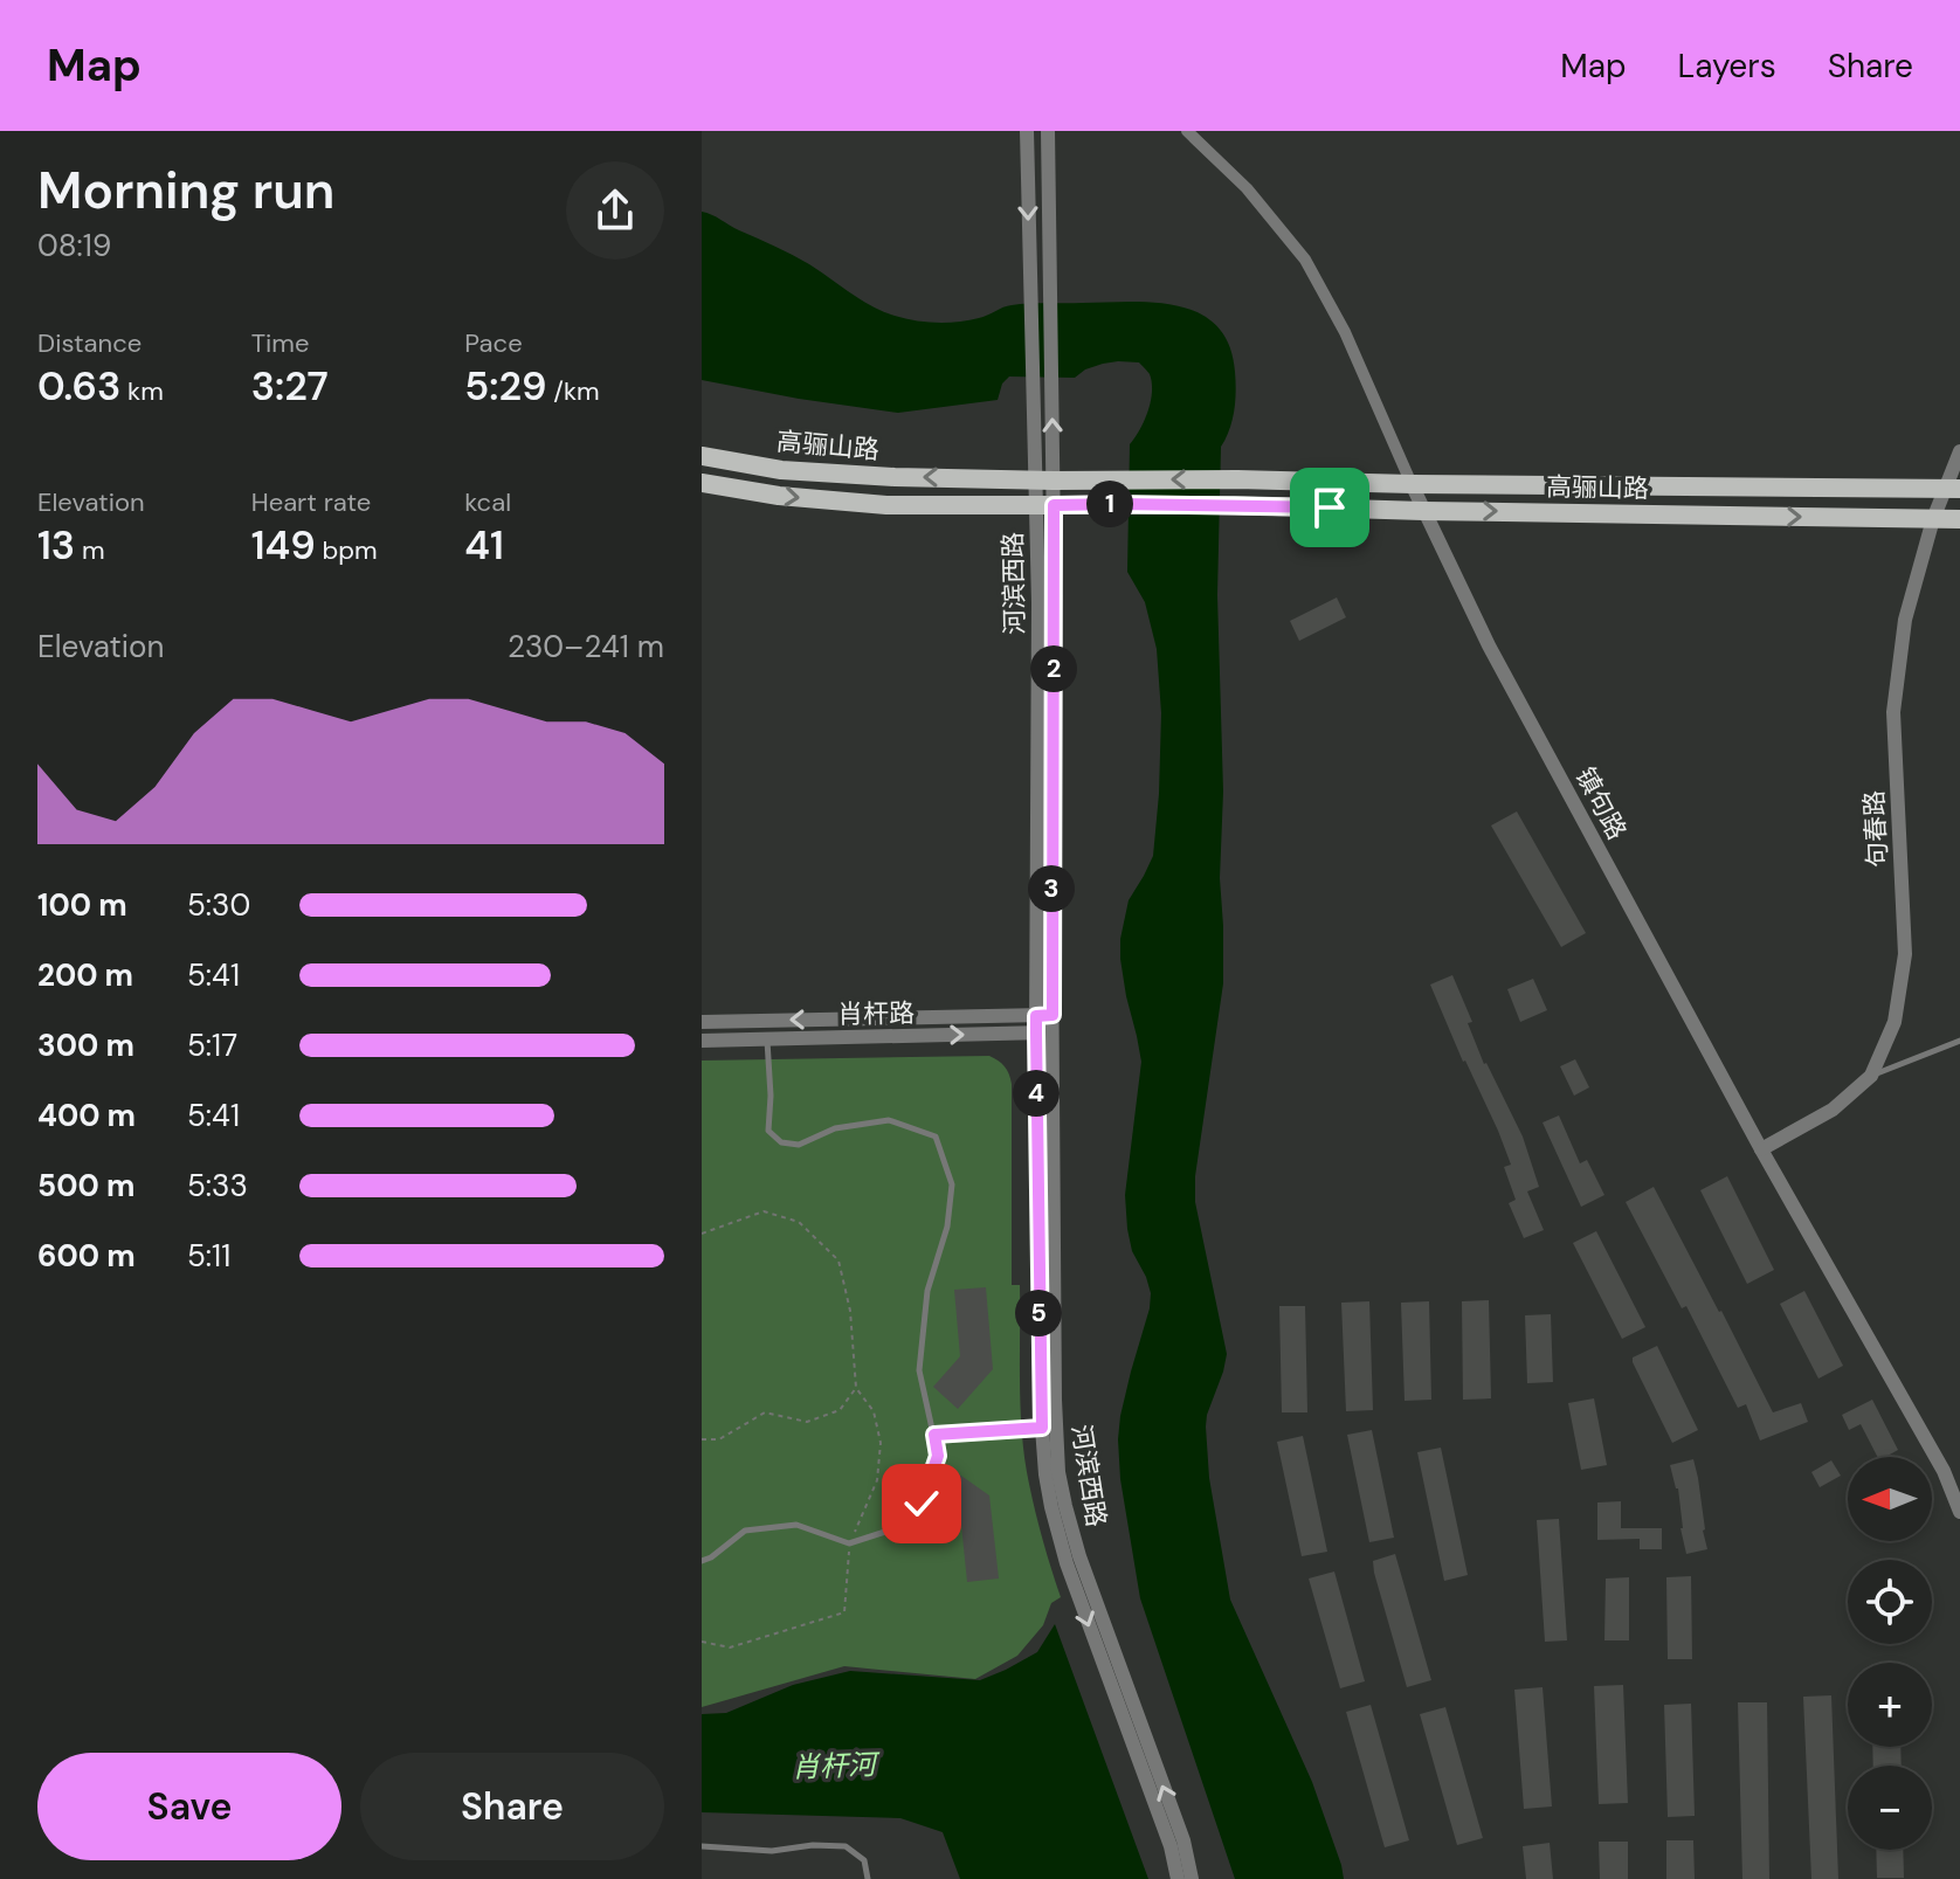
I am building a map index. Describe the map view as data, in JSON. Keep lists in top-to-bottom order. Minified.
{"streets":{"main road":["高骊山路"],"street":["河滨西路","镇句路","句春路","肖杆路"]},"crossings":[["高骊山路","河滨西路"],["高骊山路","镇句路"],["高骊山路","句春路"],["河滨西路","肖杆路"],["镇句路","句春路"]],"water":["肖杆河"],"north":"left","page":{"header":"Map","nav":["Map","Layers","Share"],"heading":["Morning run","08:19"],"stats":[["Distance","0.63 km"],["Time","3:27"],["Pace","5:29 /km"],["Elevation","13 m"],["Heart rate","149 bpm"],["kcal","41"]],"pins":["1","2","3","4","5"],"chart":["Elevation","230–241 m"],"list":[{"name":"100 m","note":"5:30"},{"name":"200 m","note":"5:41"},{"name":"300 m","note":"5:17"},{"name":"400 m","note":"5:41"},{"name":"500 m","note":"5:33"},{"name":"600 m","note":"5:11"}],"map_buttons":["+","−"],"buttons":["Save","Share"]}}
